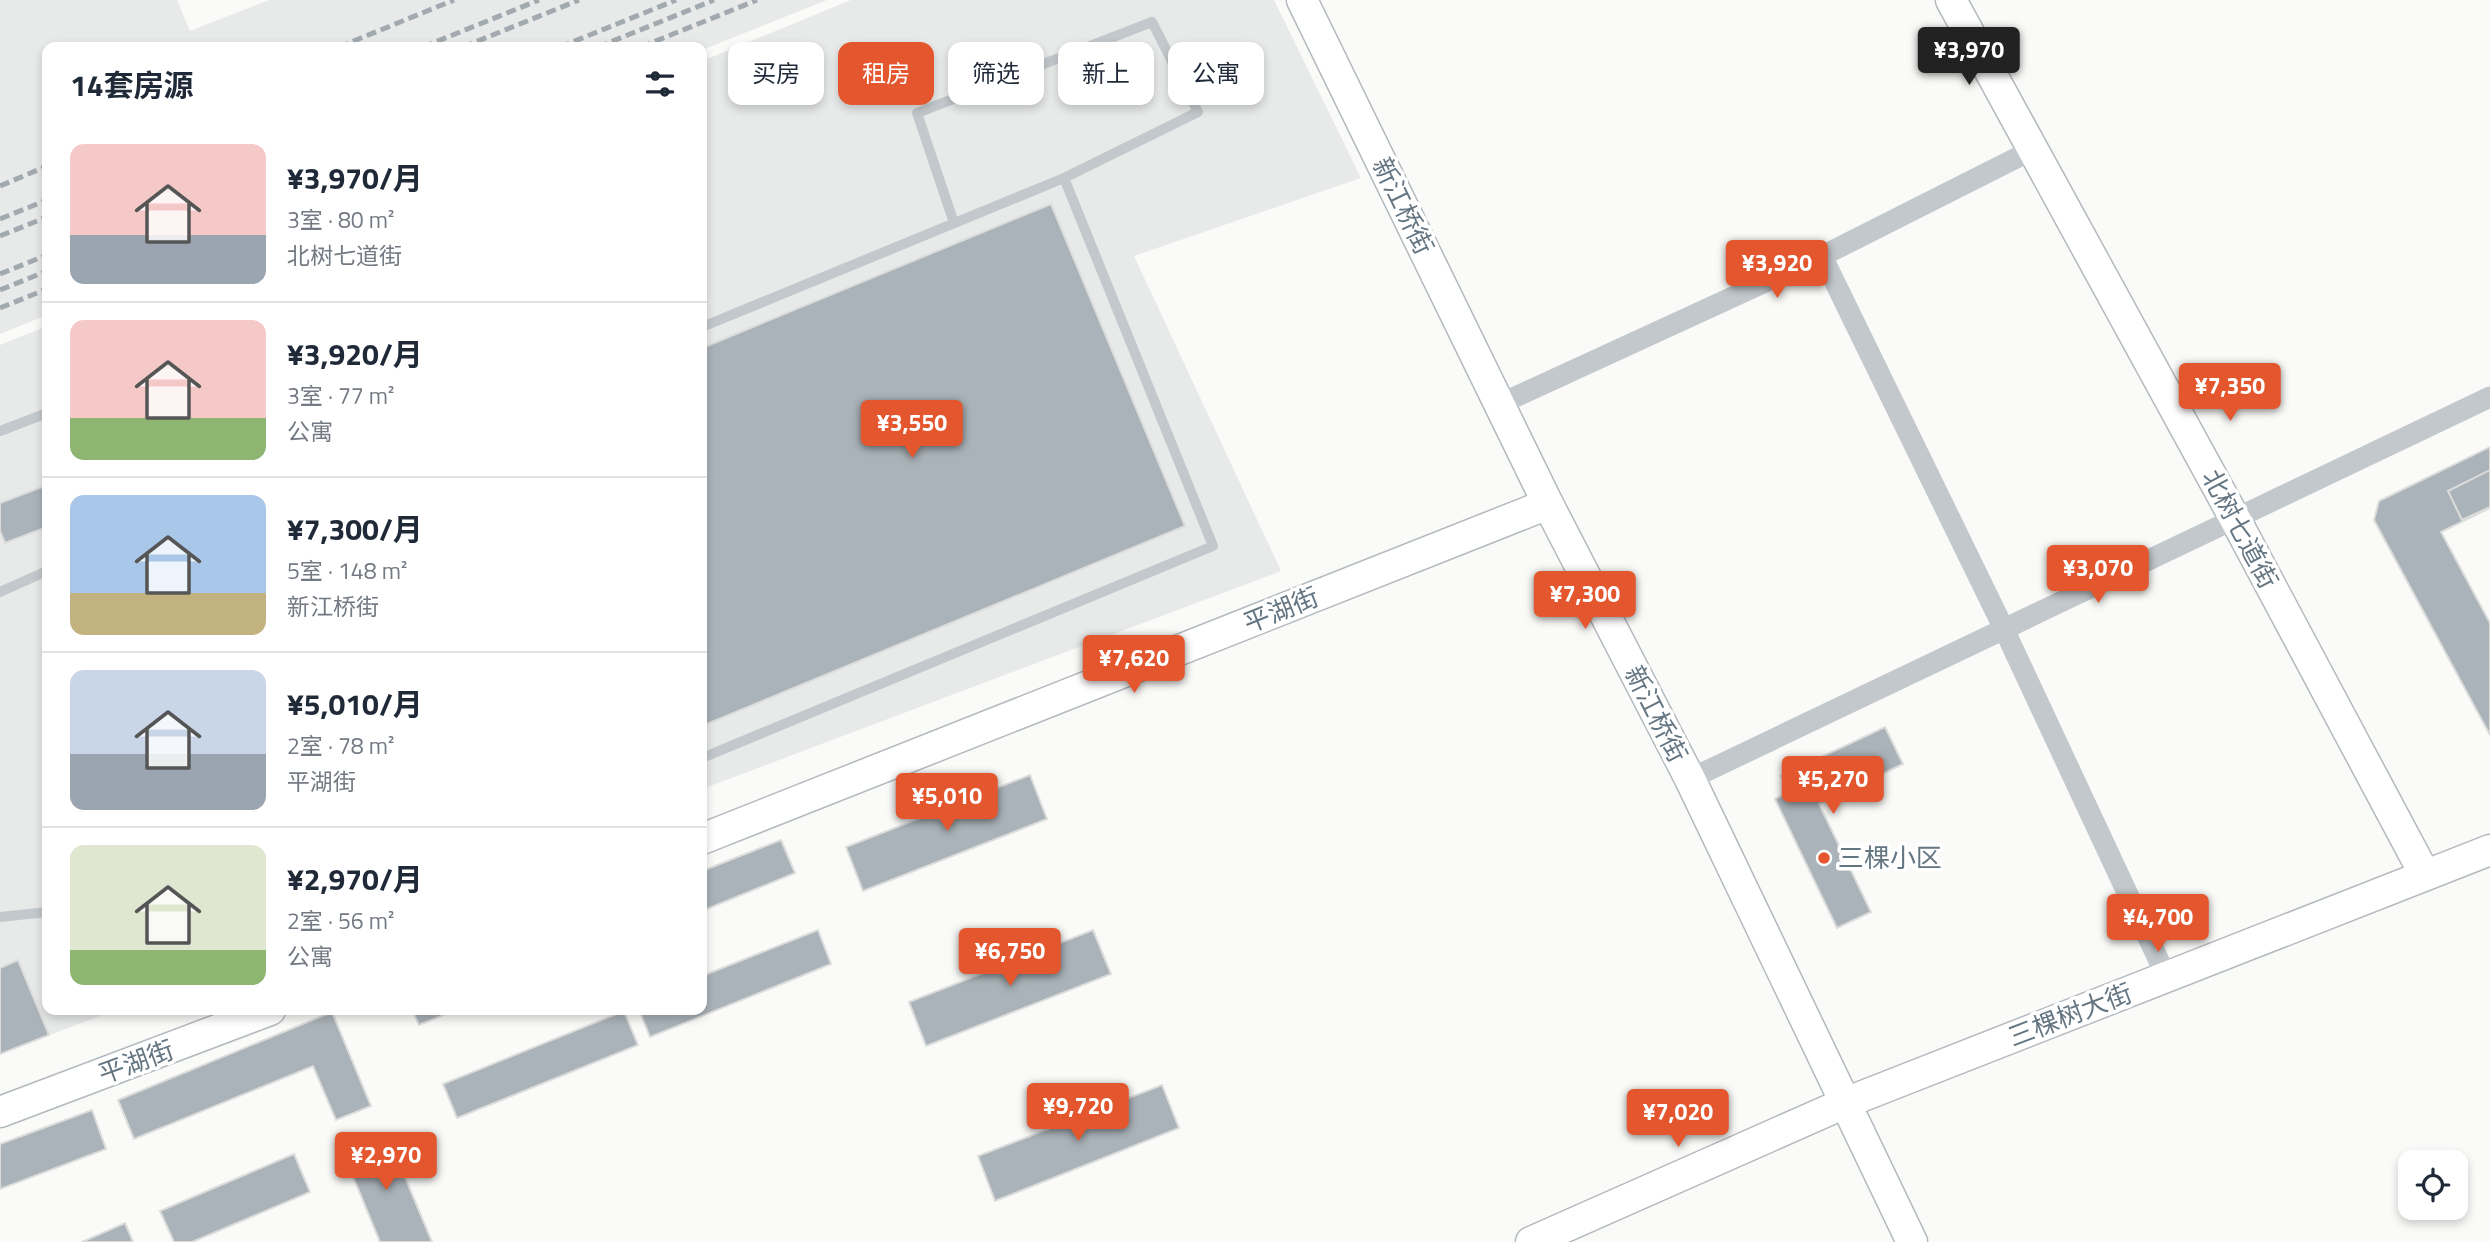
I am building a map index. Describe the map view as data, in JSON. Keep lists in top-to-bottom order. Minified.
{"streets":{"street":["新江桥街","北树七道街","平湖街","三棵树大街"]},"crossings":[["新江桥街","平湖街"],["新江桥街","三棵树大街"],["北树七道街","三棵树大街"]],"places":["三棵小区"],"page":{"price":["¥3,970","¥3,920","¥7,350","¥3,550","¥3,070","¥7,300","¥7,620","¥5,270","¥5,010","¥4,700","¥6,750","¥9,720","¥7,020","¥2,970"],"chip":["买房","租房","筛选","新上","公寓"],"heading":"14套房源","list":[{"name":"¥3,970/月","note":"3室 · 80 m² · 北树七道街"},{"name":"¥3,920/月","note":"3室 · 77 m² · 公寓"},{"name":"¥7,300/月","note":"5室 · 148 m² · 新江桥街"},{"name":"¥5,010/月","note":"2室 · 78 m² · 平湖街"},{"name":"¥2,970/月","note":"2室 · 56 m² · 公寓"}]}}
